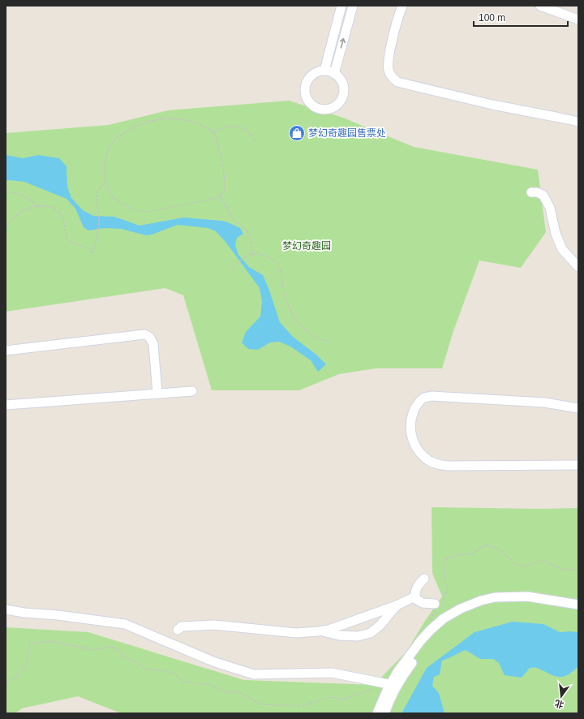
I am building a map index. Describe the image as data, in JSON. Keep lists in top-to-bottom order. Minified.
{"parks":["梦幻奇趣园"],"places":{"shop":["梦幻奇趣园售票处"]},"scale_bar":"100 m","north":"bottom"}
